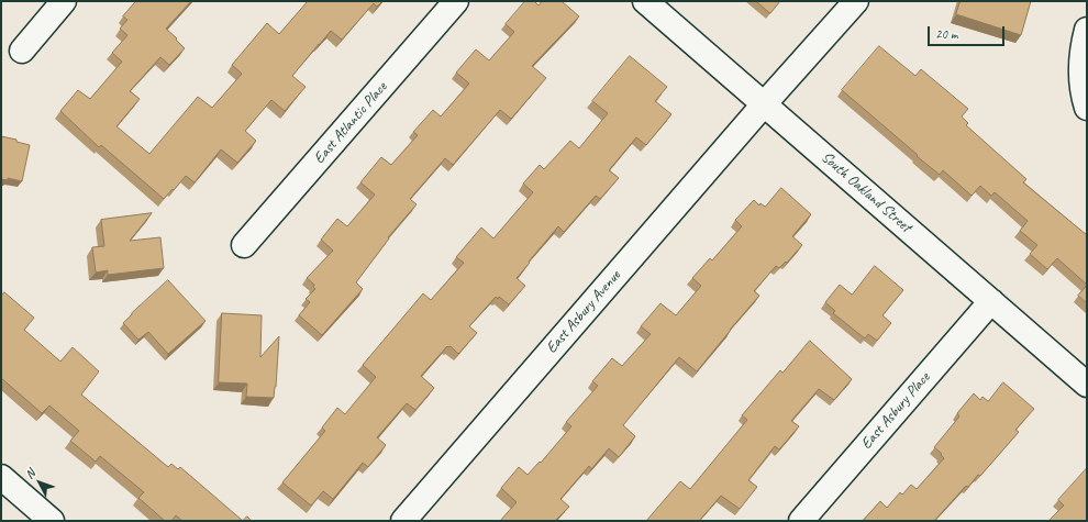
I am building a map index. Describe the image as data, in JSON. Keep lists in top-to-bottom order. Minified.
{"streets":{"street":["East Atlantic Place","South Oakland Street","East Asbury Avenue","East Asbury Place"]},"crossings":[["South Oakland Street","East Asbury Avenue"],["South Oakland Street","East Asbury Place"]],"scale_bar":"20 m","north":"top left"}
